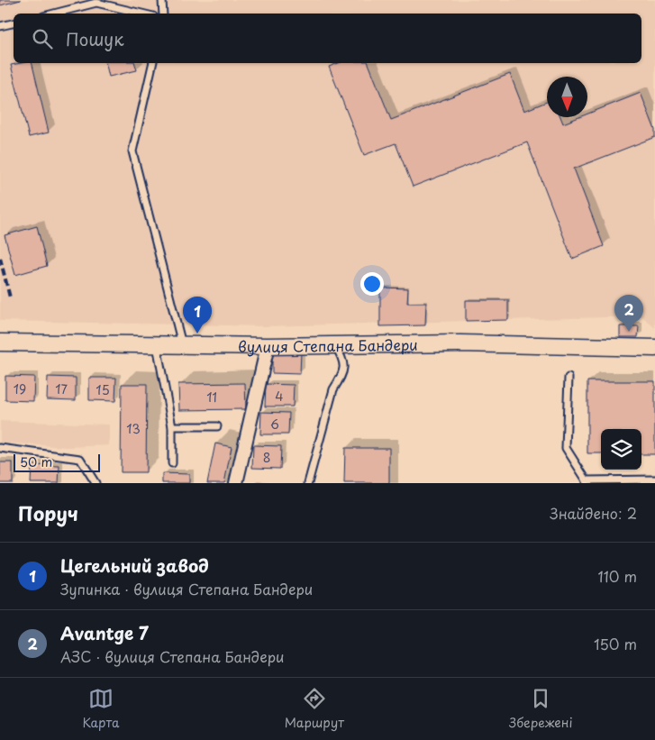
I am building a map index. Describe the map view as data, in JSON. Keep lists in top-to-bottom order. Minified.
{"streets":{"street":["вулиця Степана Бандери"]},"house_numbers":["19","17","15","4","11","6","13","8"],"scale_bar":"50 m","north":"bottom","page":{"search":"Пошук","pins":["2","1"],"scale":"50 m","heading":["Поруч","Знайдено: 2"],"list":[{"mark":"1","name":"Цегельний завод","note":"Зупинка · вулиця Степана Бандери","value":"110 m"},{"mark":"2","name":"Avantge 7","note":"АЗС · вулиця Степана Бандери","value":"150 m"}],"nav":["Карта","Маршрут","Збережені"]}}
